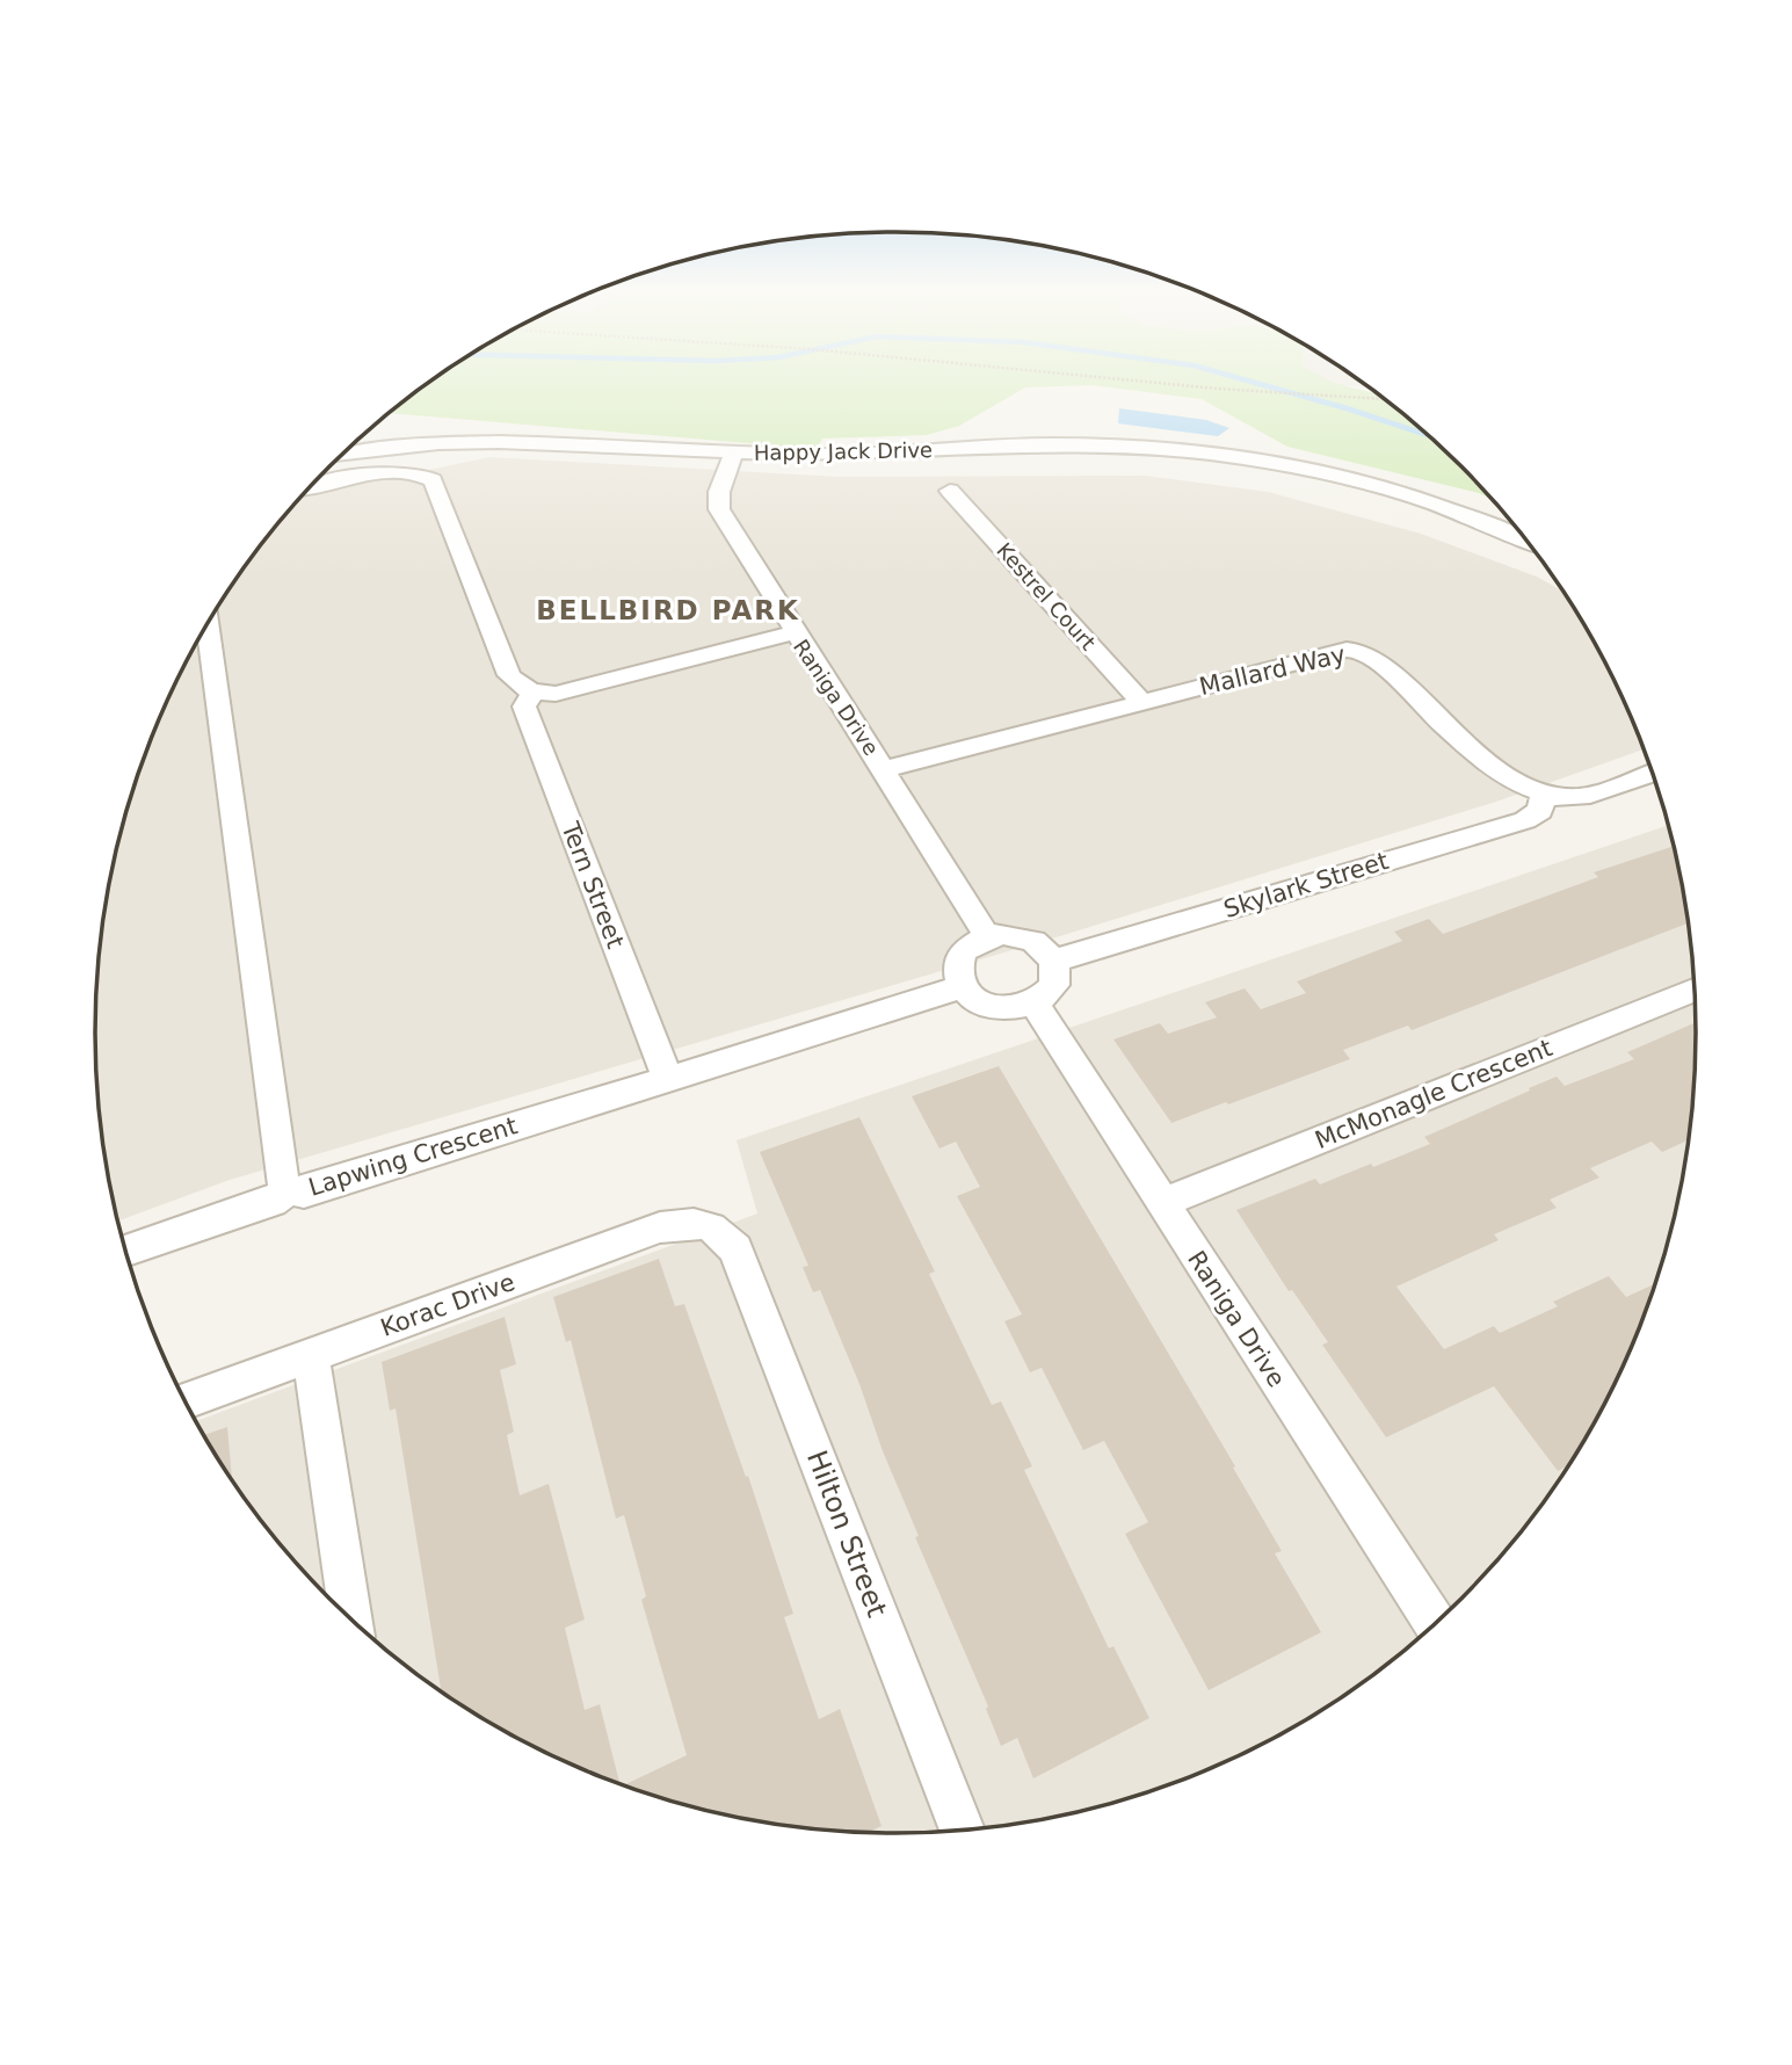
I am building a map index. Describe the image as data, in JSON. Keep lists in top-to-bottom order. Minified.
{"streets":{"street":["Happy Jack Drive","Kestrel Court","Mallard Way","Raniga Drive","Tern Street","Skylark Street","McMonagle Crescent","Lapwing Crescent","Korac Drive","Hilton Street"]},"crossings":[["Happy Jack Drive","Raniga Drive"],["Kestrel Court","Mallard Way"],["Mallard Way","Raniga Drive"],["Mallard Way","Skylark Street"],["Raniga Drive","Skylark Street"],["Raniga Drive","McMonagle Crescent"],["Raniga Drive","Lapwing Crescent"],["Tern Street","Lapwing Crescent"],["Skylark Street","Lapwing Crescent"],["Korac Drive","Hilton Street"]],"districts":["BELLBIRD PARK"]}
